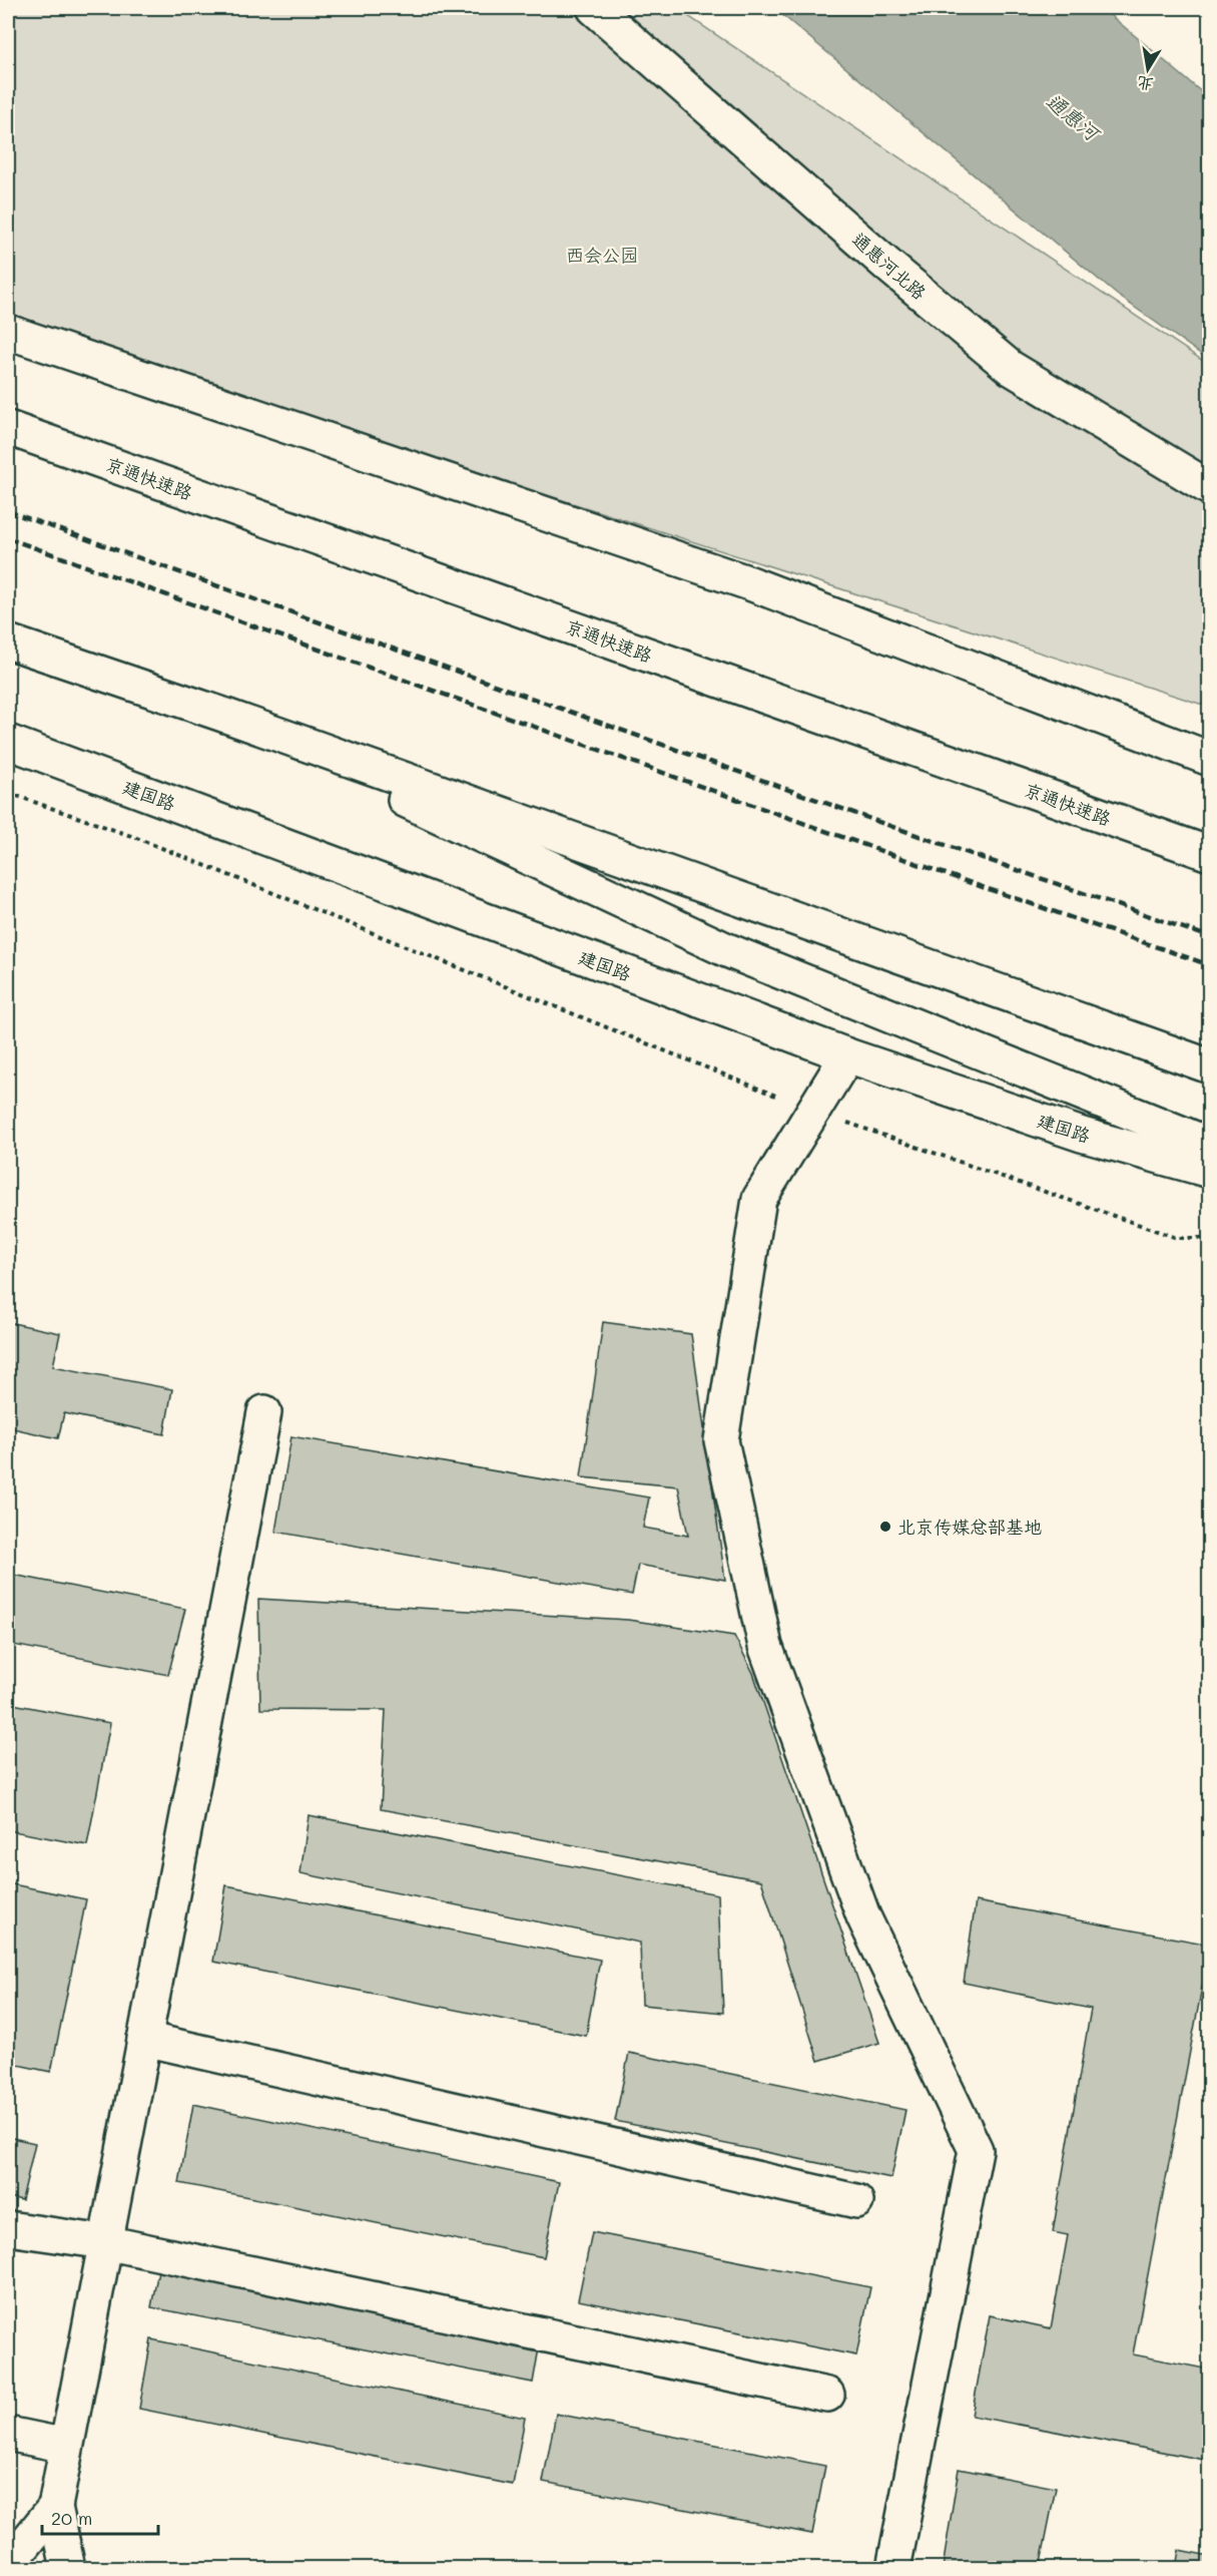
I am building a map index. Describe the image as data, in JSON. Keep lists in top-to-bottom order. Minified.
{"streets":{"main road":["通惠河北路","京通快速路","建国路"]},"water":["通惠河"],"parks":["西会公园"],"places":["北京传媒总部基地"],"scale_bar":"20 m","north":"bottom"}
